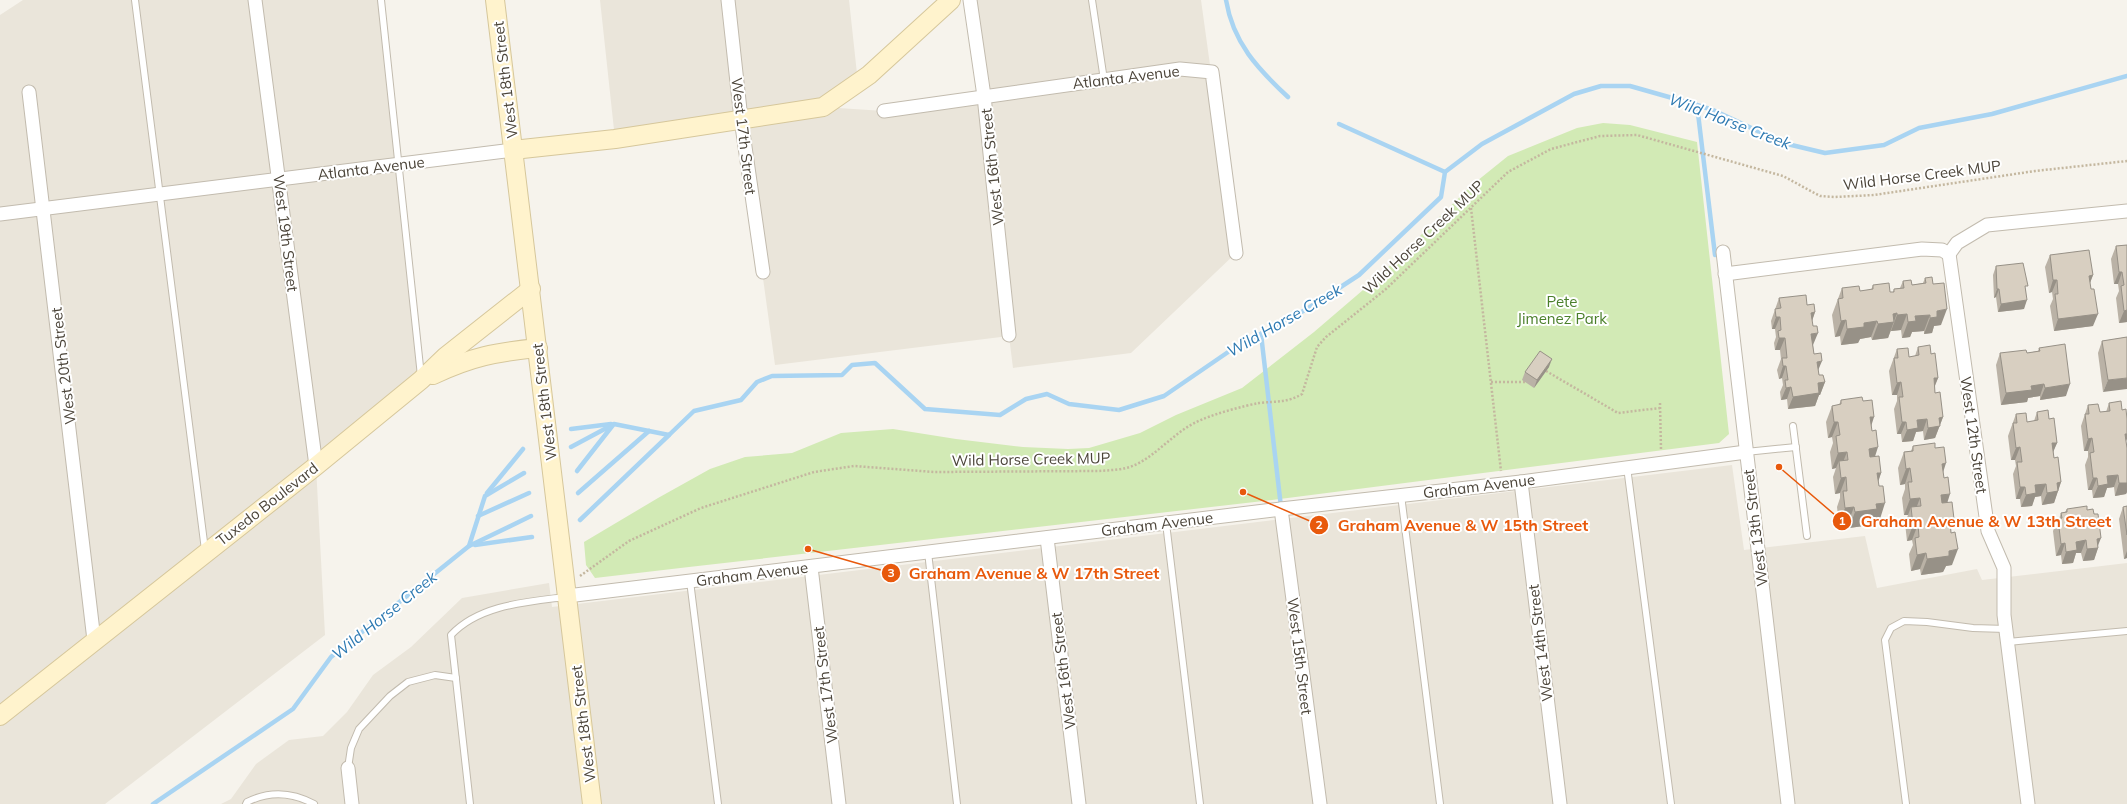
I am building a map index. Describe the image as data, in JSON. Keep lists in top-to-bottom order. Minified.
{"streets":{"street":["Atlanta Avenue","West 18th Street","West 17th Street","West 16th Street","West 19th Street","West 20th Street","West 12th Street","Graham Avenue","Tuxedo Boulevard","West 13th Street","West 14th Street","West 15th Street"],"path":["Wild Horse Creek MUP"]},"crossings":[["Atlanta Avenue","West 18th Street"],["Atlanta Avenue","West 17th Street"],["Atlanta Avenue","West 16th Street"],["Atlanta Avenue","West 19th Street"],["Atlanta Avenue","West 20th Street"],["West 18th Street","Wild Horse Creek MUP"],["West 18th Street","Graham Avenue"],["West 18th Street","Tuxedo Boulevard"],["West 17th Street","Graham Avenue"],["West 16th Street","Graham Avenue"],["Wild Horse Creek MUP","Graham Avenue"],["West 19th Street","Tuxedo Boulevard"],["West 20th Street","Tuxedo Boulevard"],["Graham Avenue","West 13th Street"],["Graham Avenue","West 14th Street"],["Graham Avenue","West 15th Street"]],"water":["Wild Horse Creek"],"parks":["Pete Jimenez Park"],"places":["Graham Avenue & W 13th Street","Graham Avenue & W 15th Street","Graham Avenue & W 17th Street"]}
